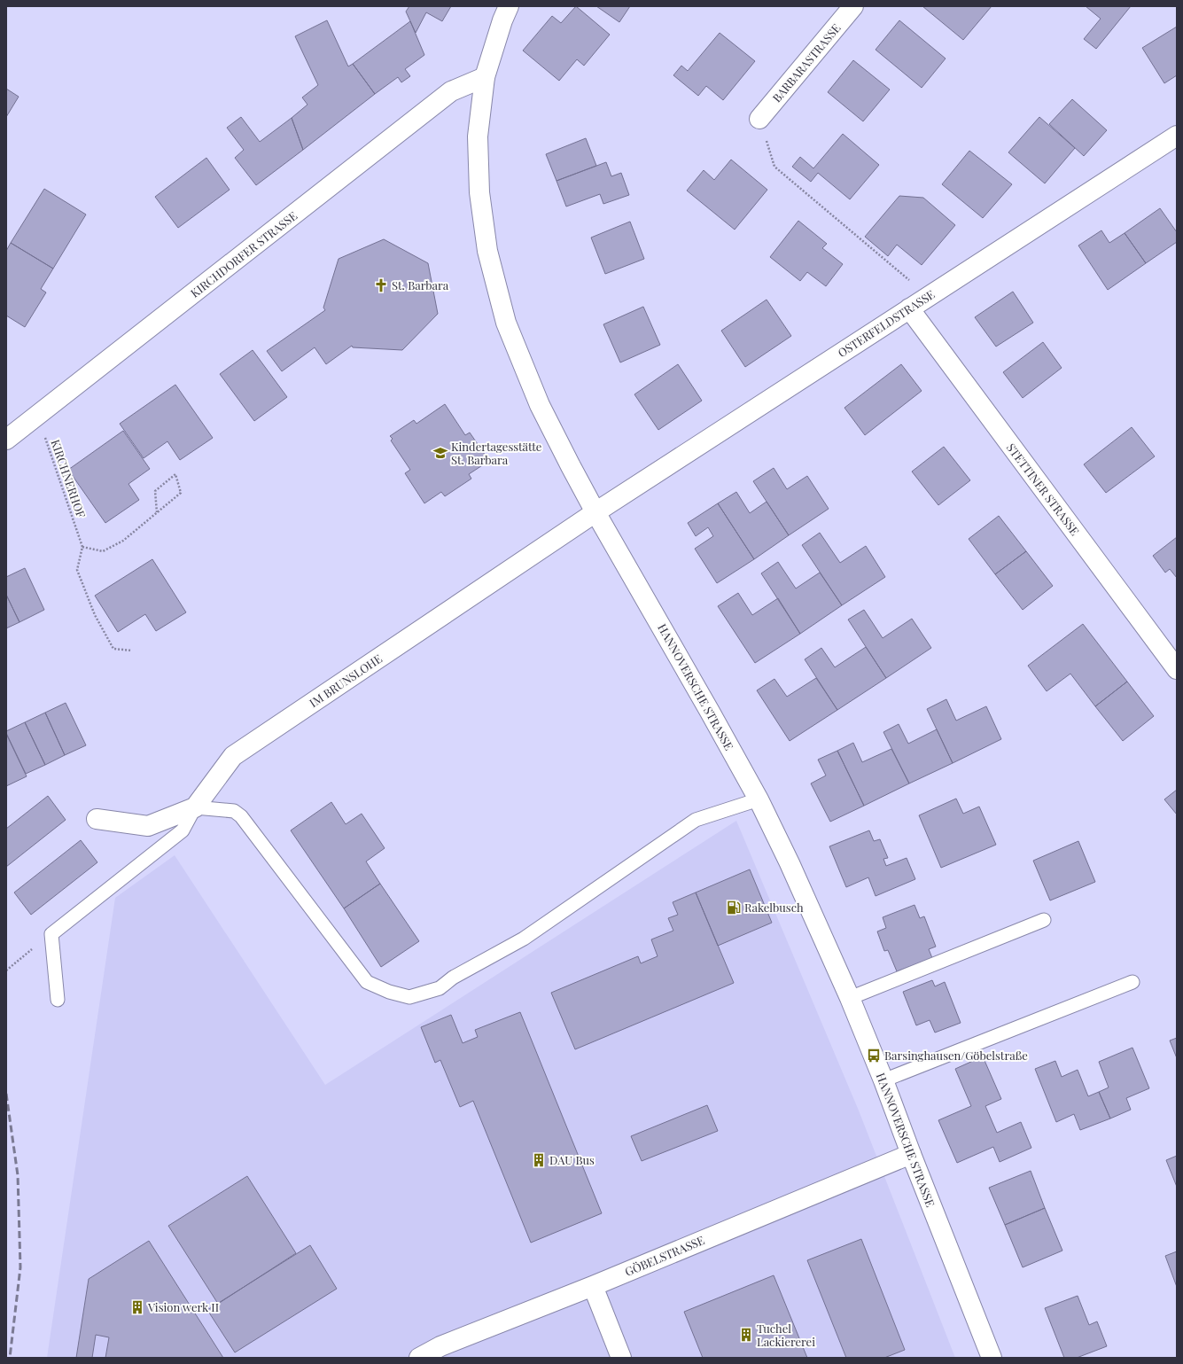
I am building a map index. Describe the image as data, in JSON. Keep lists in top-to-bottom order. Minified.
{"streets":{"street":["BARBARASTRASSE","KIRCHDORFER STRASSE","OSTERFELDSTRASSE","STETTINER STRASSE","IM BRUNSLOHE","HANNOVERSCHE STRASSE","GÖBELSTRASSE"],"path":["KIRCHNERHOF"]},"crossings":[["KIRCHDORFER STRASSE","KIRCHNERHOF"],["KIRCHDORFER STRASSE","HANNOVERSCHE STRASSE"],["OSTERFELDSTRASSE","STETTINER STRASSE"],["OSTERFELDSTRASSE","IM BRUNSLOHE"],["OSTERFELDSTRASSE","HANNOVERSCHE STRASSE"],["IM BRUNSLOHE","HANNOVERSCHE STRASSE"],["HANNOVERSCHE STRASSE","GÖBELSTRASSE"]],"places":{"church":["St. Barbara"],"school or university":["Kindertagesstätte St. Barbara"],"fuel station":["Rakelbusch"],"bus stop":["Barsinghausen/Göbelstraße"],"building":["DAU Bus","Vision werk II","Tuchel Lackiererei"]}}
